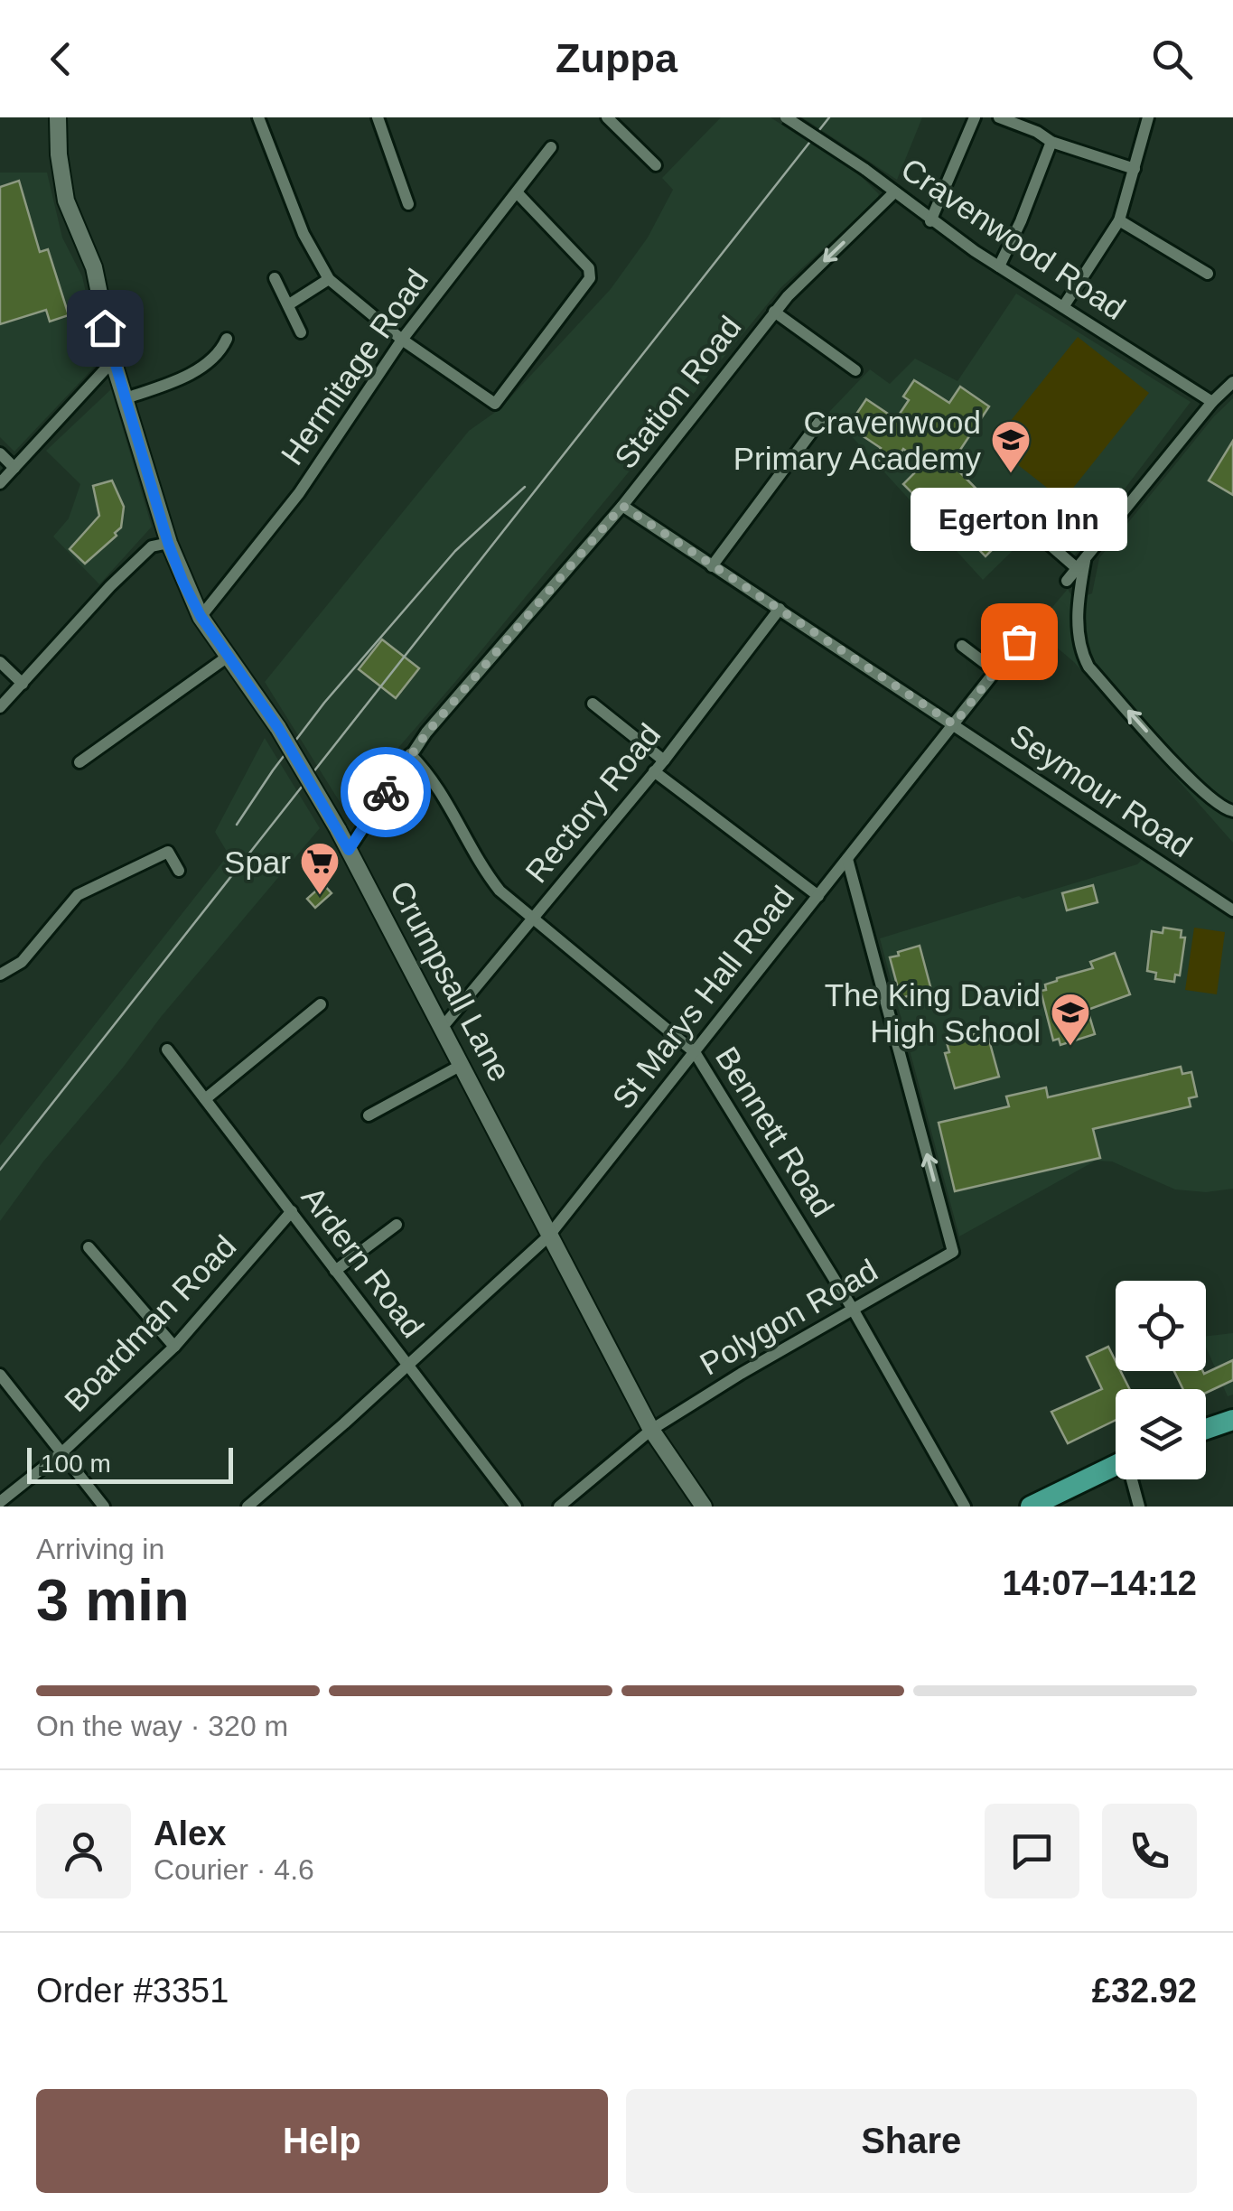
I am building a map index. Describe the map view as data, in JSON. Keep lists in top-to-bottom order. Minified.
{"streets":{"street":["Cravenwood Road","Hermitage Road","Station Road","Seymour Road","Rectory Road","Crumpsall Lane","St Marys Hall Road","Bennett Road","Ardern Road","Polygon Road","Boardman Road"]},"crossings":[["Cravenwood Road","Station Road"],["Hermitage Road","Crumpsall Lane"],["Station Road","Seymour Road"],["Station Road","Crumpsall Lane"],["Station Road","Bennett Road"],["Seymour Road","Rectory Road"],["Seymour Road","St Marys Hall Road"],["Rectory Road","Crumpsall Lane"],["Rectory Road","Bennett Road"],["Crumpsall Lane","St Marys Hall Road"],["Crumpsall Lane","Polygon Road"],["St Marys Hall Road","Bennett Road"],["St Marys Hall Road","Ardern Road"],["St Marys Hall Road","Polygon Road"],["Bennett Road","Polygon Road"],["Ardern Road","Boardman Road"]],"one_way":["Polygon Road"],"places":{"school or university":["Cravenwood Primary Academy","The King David High School"],"other":["Egerton Inn"],"supermarket":["Spar"]},"scale_bar":"100 m","page":{"header":"Zuppa","bubble":"Egerton Inn","scale":"100 m","heading":["3 min","Arriving in","14:07–14:12"],"panel":["Alex","Courier · 4.6","Order #3351","£32.92"],"bar":"On the way · 320 m","buttons":["Help","Share"]}}
